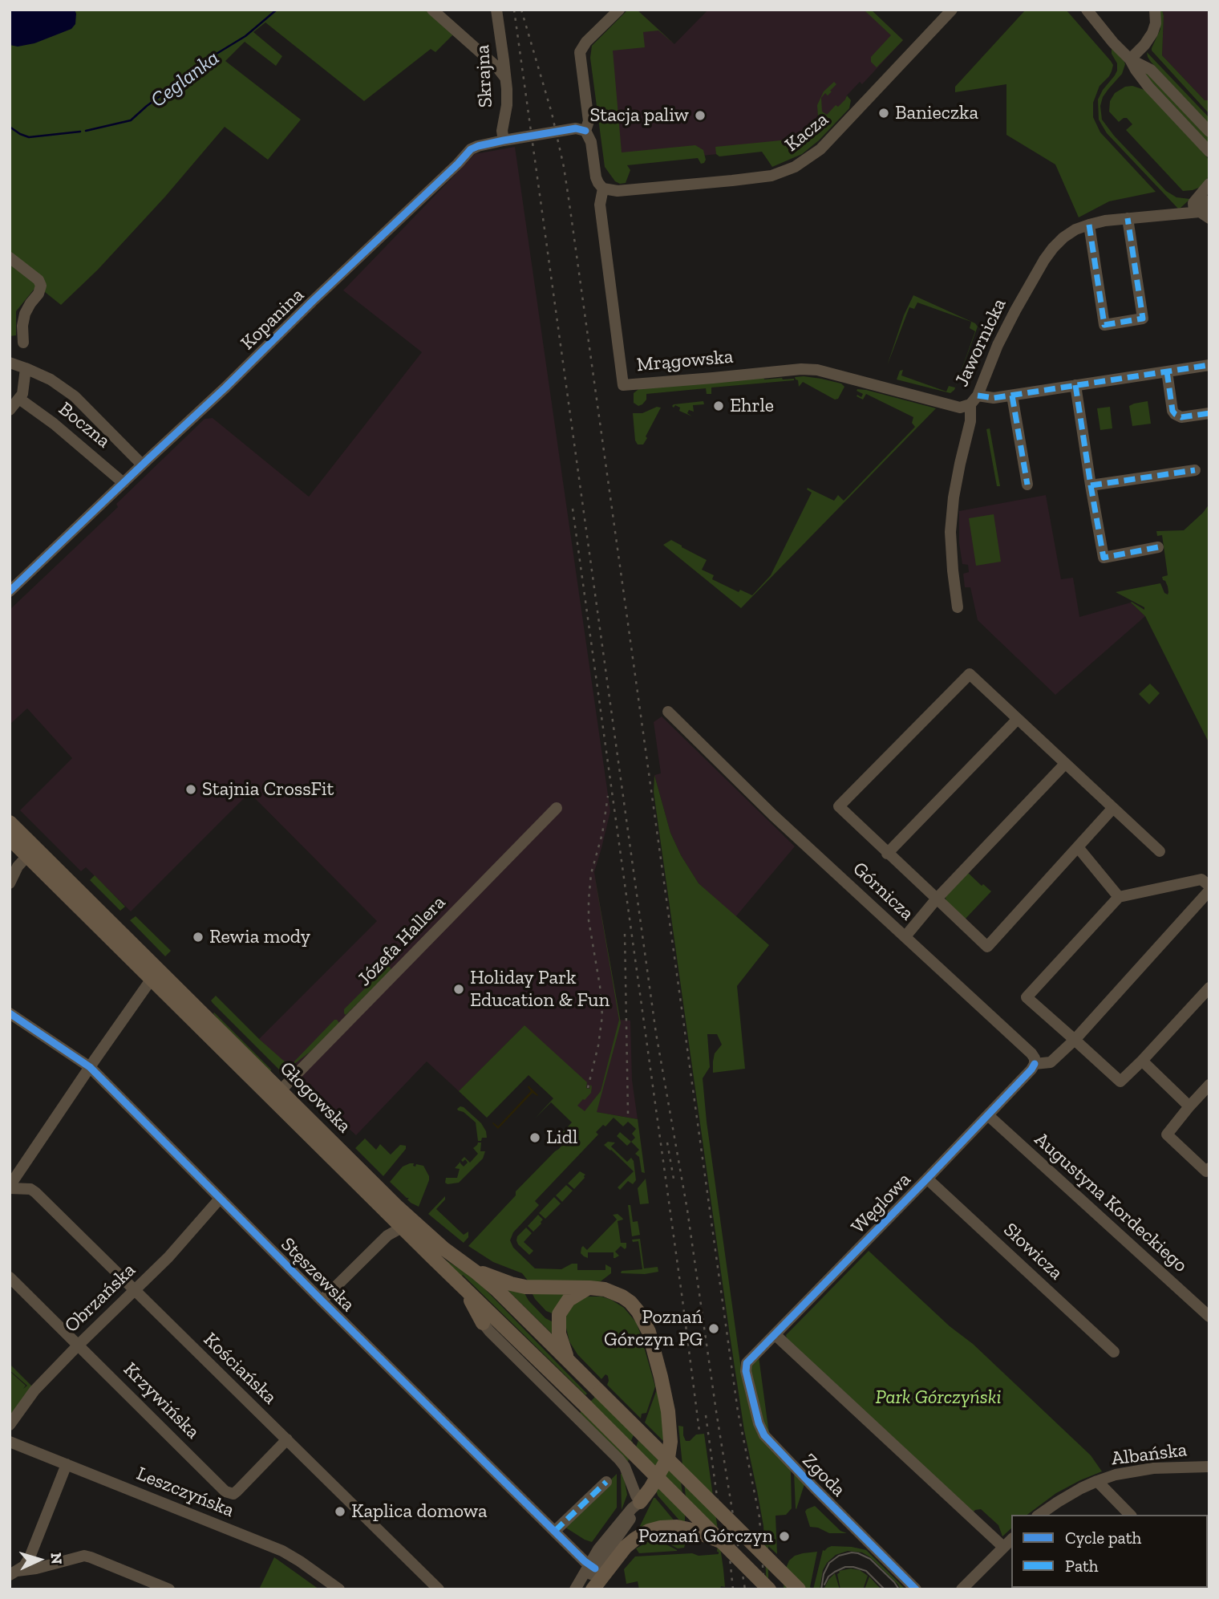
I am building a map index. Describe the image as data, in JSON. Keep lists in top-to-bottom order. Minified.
{"streets":{"main road":["Głogowska"],"street":["Skrajna","Kacza","Kopanina","Jawornicka","Mrągowska","Boczna","Górnicza","Józefa Hallera","Augustyna Kordeckiego","Węglowa","Słowicza","Stęszewska","Obrzańska","Kościańska","Krzywińska","Albańska","Zgoda","Leszczyńska"]},"crossings":[["Skrajna","Kopanina"],["Kacza","Mrągowska"],["Kopanina","Mrągowska"],["Kopanina","Boczna"],["Jawornicka","Mrągowska"],["Górnicza","Węglowa"],["Józefa Hallera","Głogowska"],["Augustyna Kordeckiego","Węglowa"],["Węglowa","Słowicza"],["Węglowa","Zgoda"],["Stęszewska","Obrzańska"],["Obrzańska","Kościańska"],["Obrzańska","Krzywińska"],["Kościańska","Krzywińska"]],"water":["Ceglanka"],"parks":["Park Górczyński"],"places":["Banieczka","Stacja paliw","Ehrle","Stajnia CrossFit","Rewia mody","Holiday Park Education & Fun","Lidl","Poznań Górczyn PG","Kaplica domowa","Poznań Górczyn"],"legend":["Cycle path","Path"],"north":"right"}
